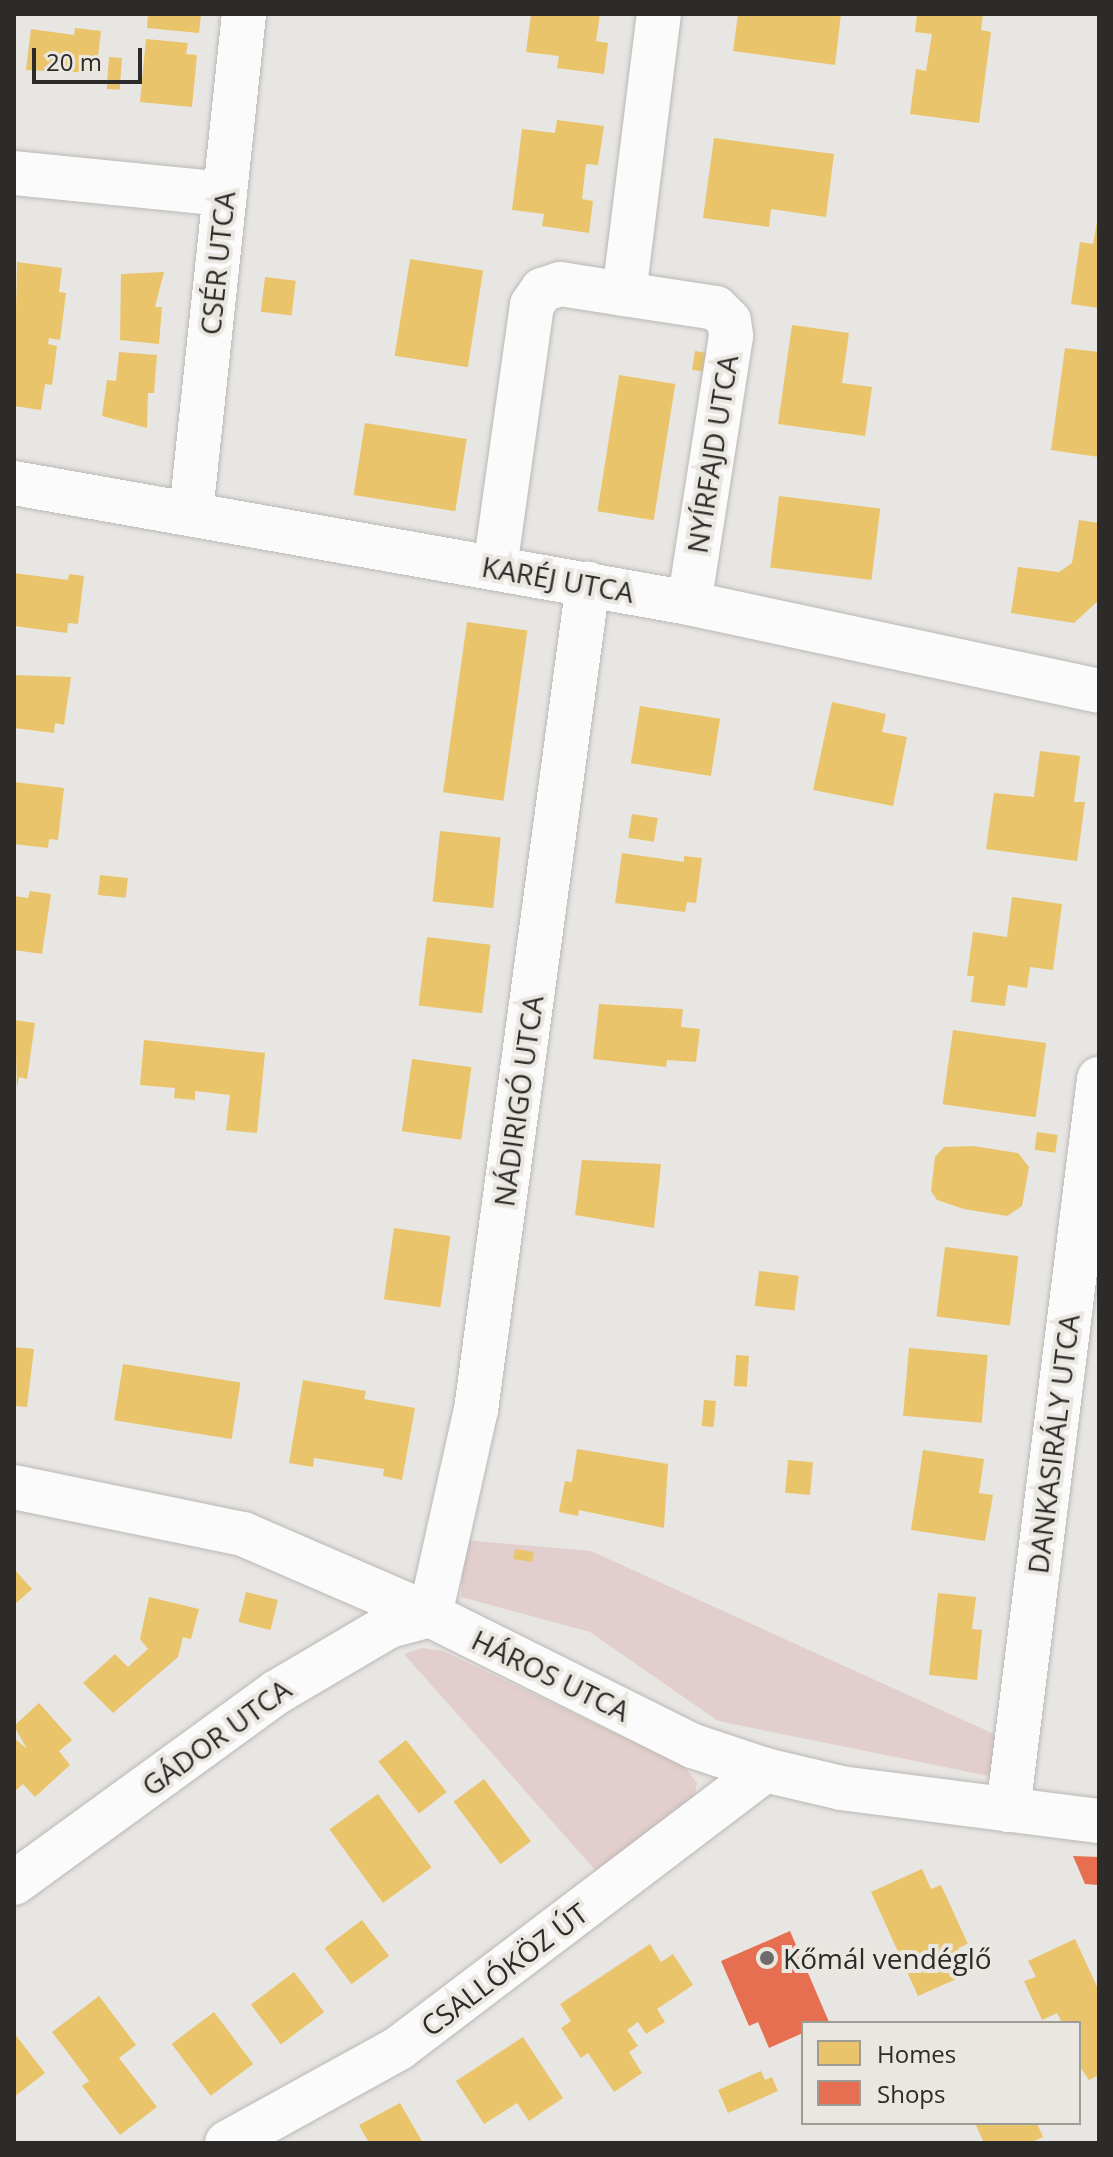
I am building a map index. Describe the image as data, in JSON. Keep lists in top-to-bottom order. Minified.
{"streets":{"street":["CSÉR UTCA","NYÍRFAJD UTCA","KARÉJ UTCA","NÁDIRIGÓ UTCA","DANKASIRÁLY UTCA","HÁROS UTCA","GÁDOR UTCA","CSALLÓKÖZ ÚT"]},"crossings":[["CSÉR UTCA","KARÉJ UTCA"],["NYÍRFAJD UTCA","KARÉJ UTCA"],["KARÉJ UTCA","NÁDIRIGÓ UTCA"],["NÁDIRIGÓ UTCA","HÁROS UTCA"],["NÁDIRIGÓ UTCA","GÁDOR UTCA"],["DANKASIRÁLY UTCA","HÁROS UTCA"],["HÁROS UTCA","GÁDOR UTCA"],["HÁROS UTCA","CSALLÓKÖZ ÚT"]],"places":["Kőmál vendéglő"],"legend":["Homes","Shops"],"scale_bar":"20 m"}
